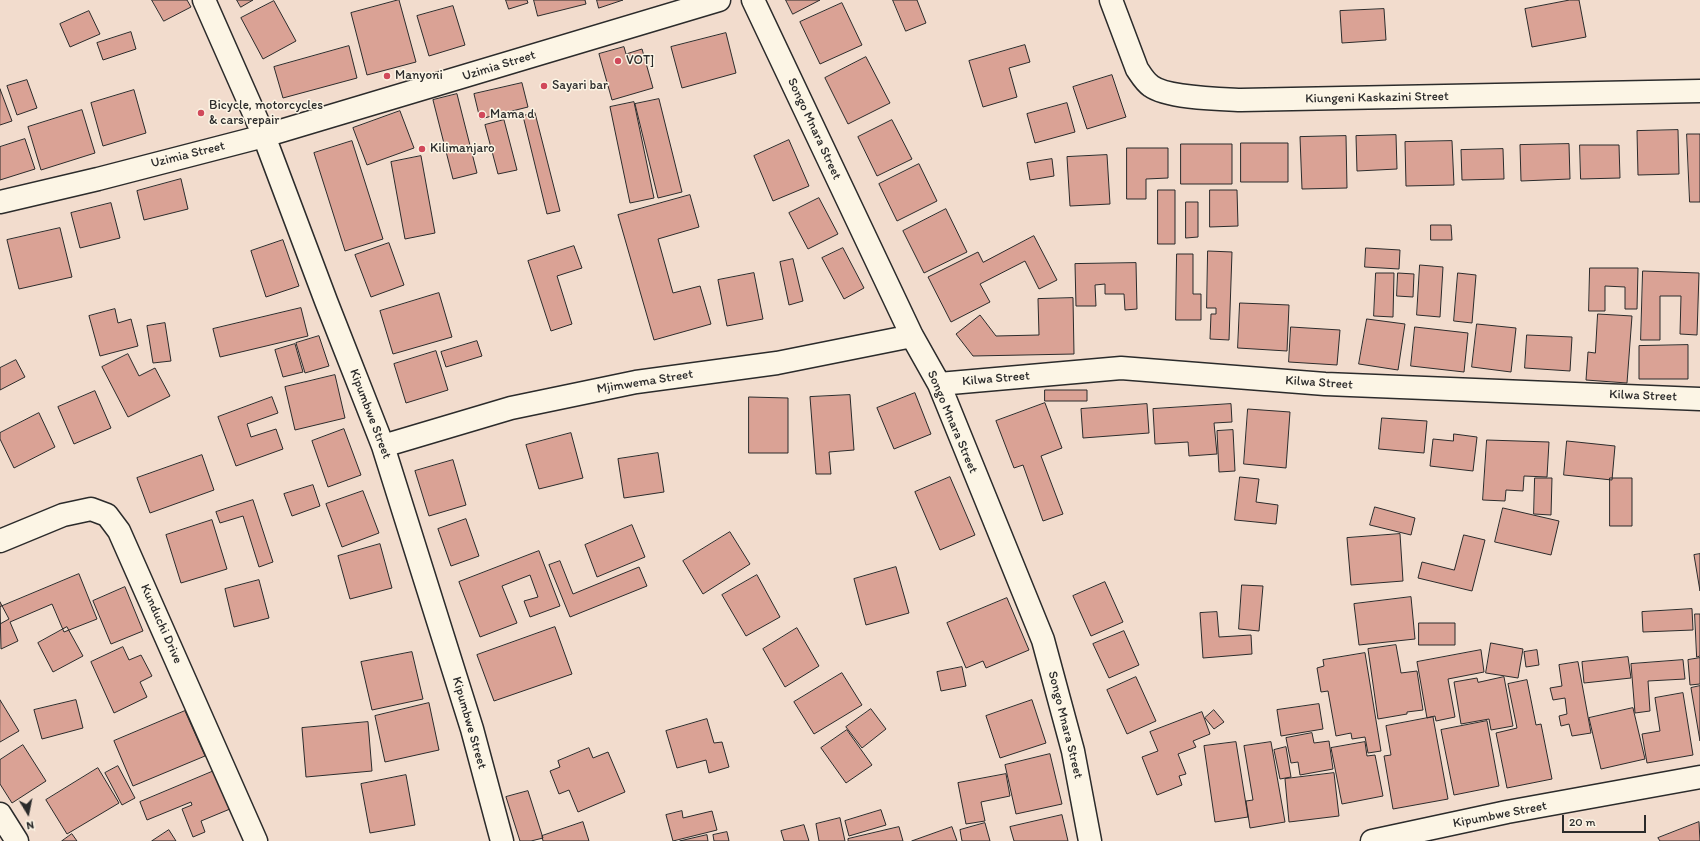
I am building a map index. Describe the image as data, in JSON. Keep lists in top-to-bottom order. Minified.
{"streets":{"street":["Uzimia Street","Kiungeni Kaskazini Street","Songo Mnara Street","Kilwa Street","Mjimwema Street","Kipumbwe Street","Kunduchi Drive"]},"crossings":[["Uzimia Street","Kipumbwe Street"],["Songo Mnara Street","Kilwa Street"],["Songo Mnara Street","Mjimwema Street"],["Mjimwema Street","Kipumbwe Street"]],"places":["VOT]","Manyoni","Sayari bar","Bicycle, motorcycles & cars repair","Mama d","Kilimanjaro"],"scale_bar":"20 m","north":"bottom"}
